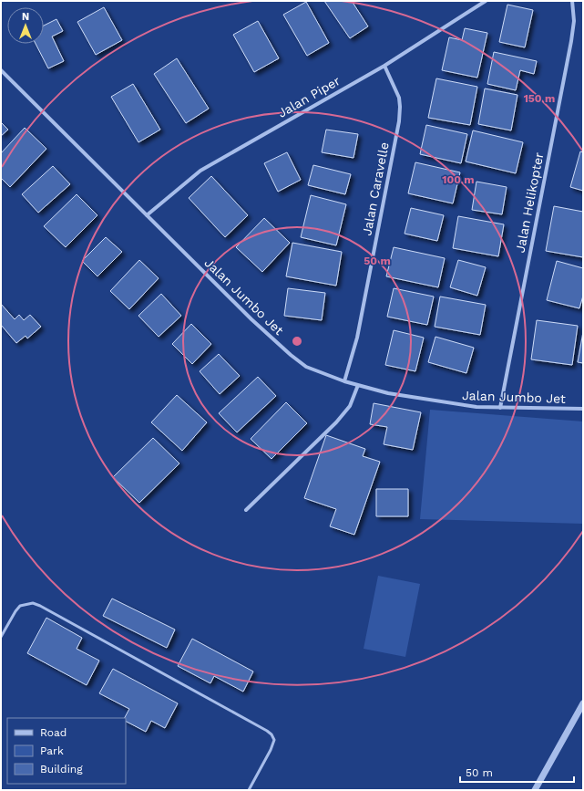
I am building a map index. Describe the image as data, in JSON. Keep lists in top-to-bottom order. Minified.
{"streets":{"street":["Jalan Piper","Jalan Caravelle","Jalan Helikopter","Jalan Jumbo Jet"]},"crossings":[["Jalan Piper","Jalan Caravelle"],["Jalan Piper","Jalan Jumbo Jet"],["Jalan Caravelle","Jalan Jumbo Jet"],["Jalan Helikopter","Jalan Jumbo Jet"]],"legend":["Road","Park","Building"],"scale_bar":"50 m","north":"top","rings":["150 m","100 m","50 m"]}
